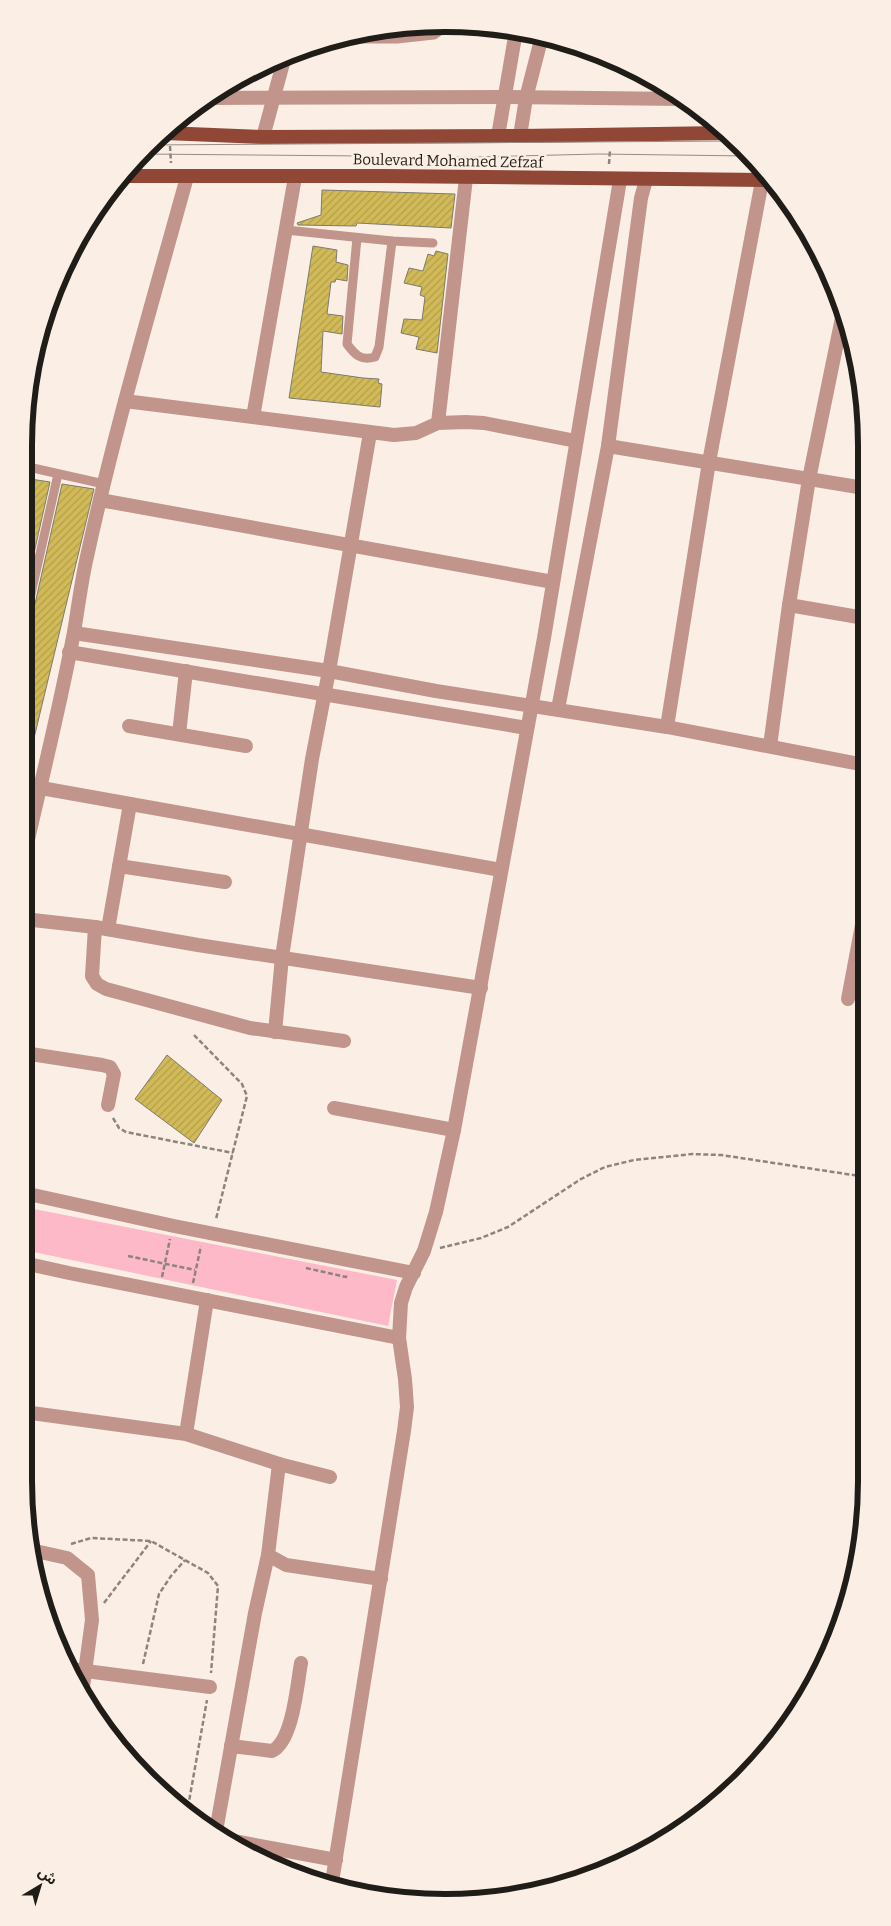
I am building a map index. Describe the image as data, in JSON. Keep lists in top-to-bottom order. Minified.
{"streets":{"main road":["Boulevard Mohamed Zefzaf"]},"north":"top right"}
